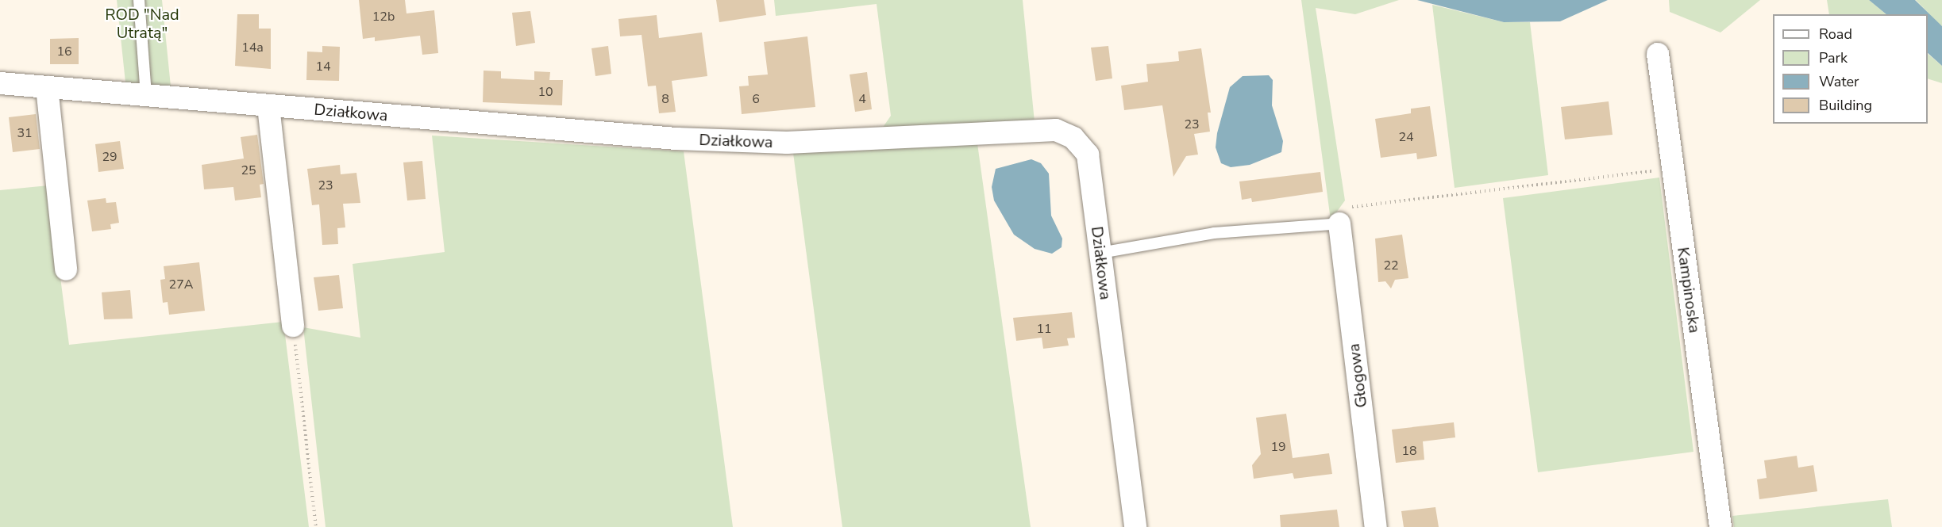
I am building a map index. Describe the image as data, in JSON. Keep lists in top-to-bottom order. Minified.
{"streets":{"street":["Działkowa","Kampinoska","Głogowa"]},"parks":["ROD \"Nad Utratą\""],"house_numbers":["12b","14a","16","14","10","8","6","4","23","31","24","29","25","23","22","27A","11","19","18"],"legend":["Road","Park","Water","Building"]}
